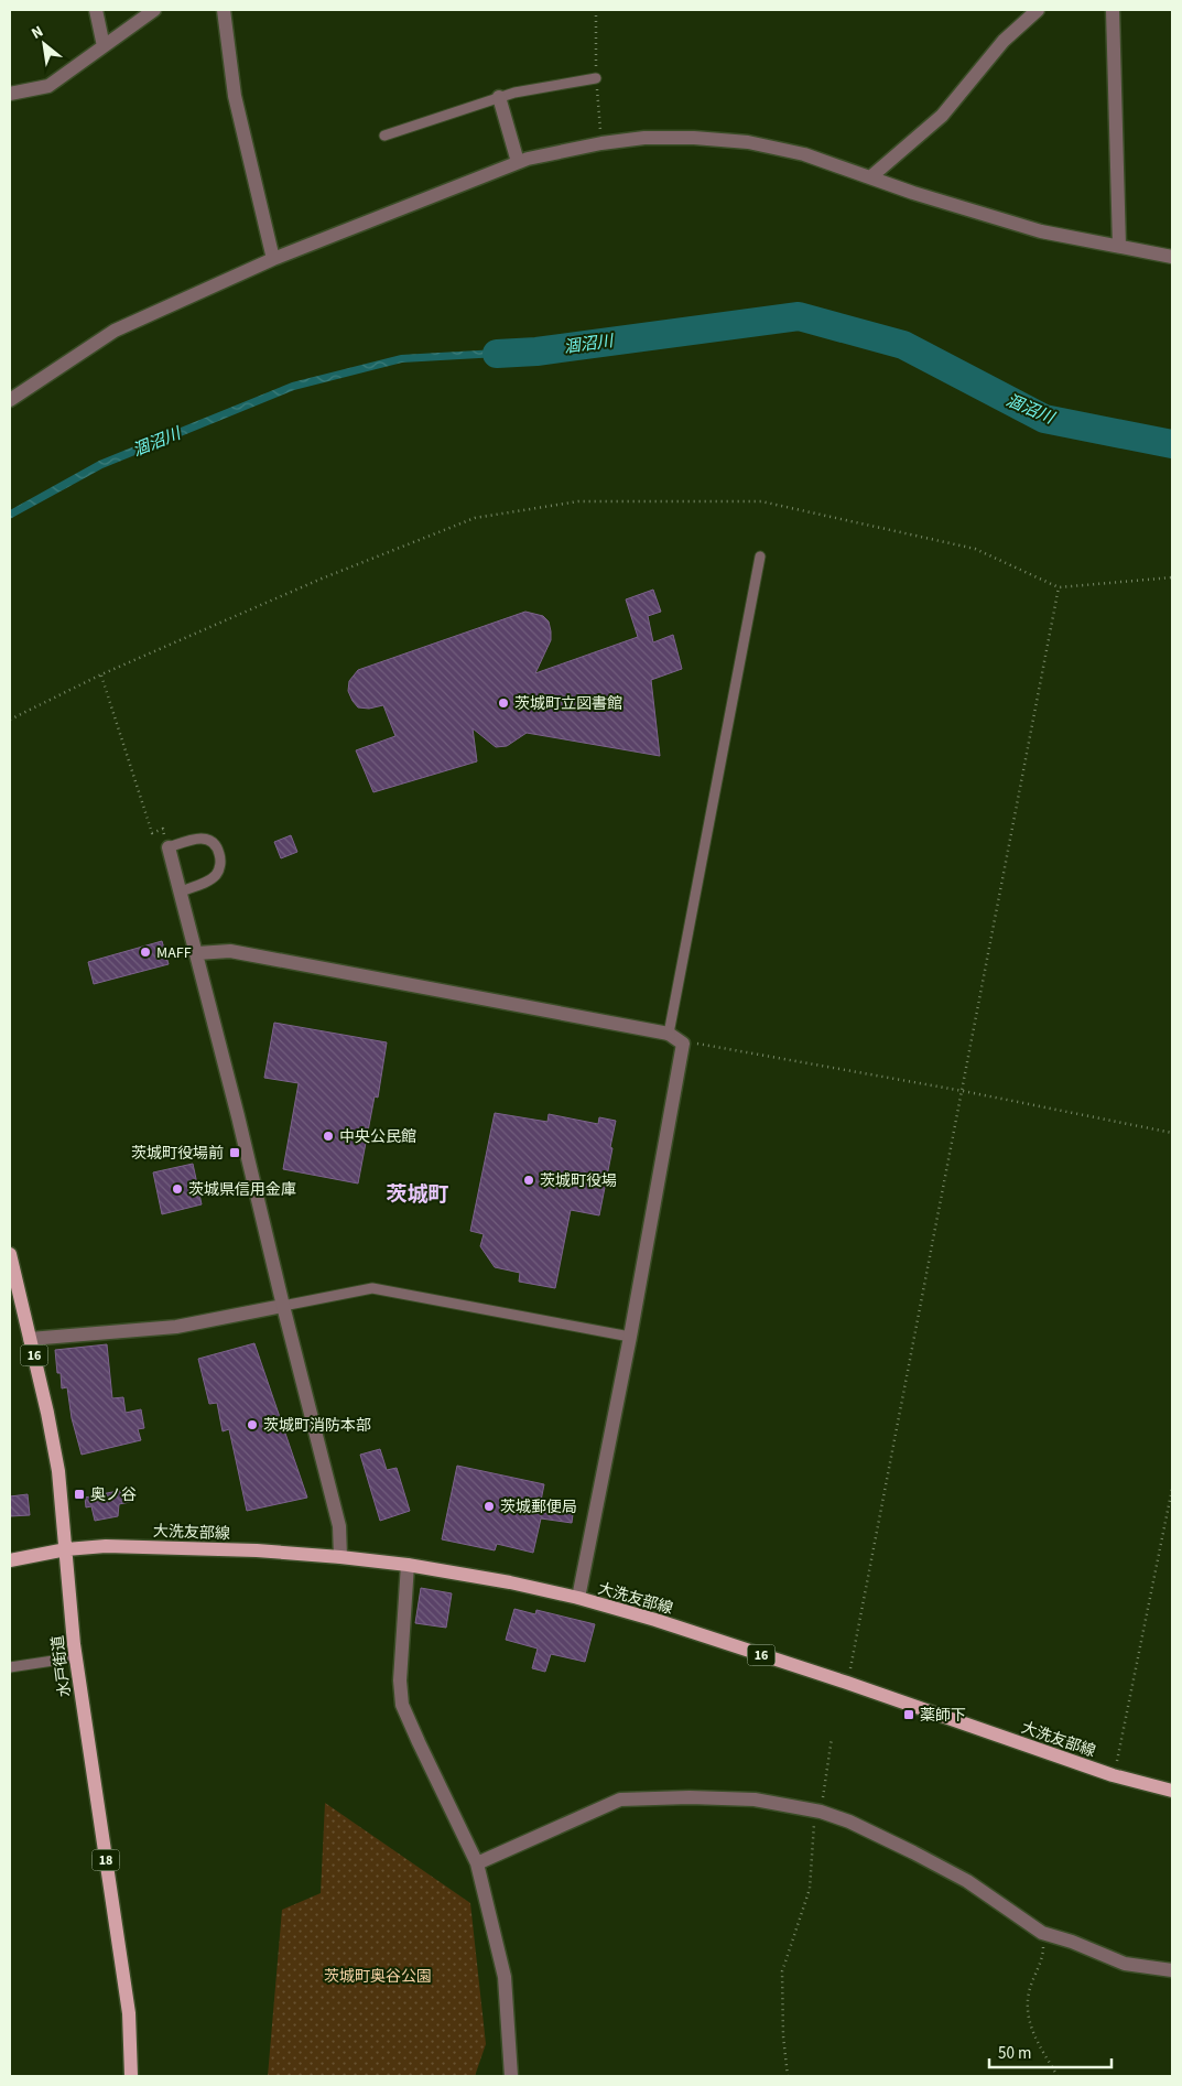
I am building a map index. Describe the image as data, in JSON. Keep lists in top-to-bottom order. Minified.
{"streets":{"main road":["16","大洗友部線","水戸街道","18"]},"crossings":[["大洗友部線","水戸街道"]],"districts":["茨城町"],"water":["涸沼川"],"parks":["茨城町奥谷公園"],"places":{"other":["茨城町立図書館","MAFF","中央公民館","茨城町役場","茨城県信用金庫","茨城町消防本部","茨城郵便局"],"transit":["茨城町役場前","奥ノ谷","薬師下"]},"scale_bar":"50 m","north":"top left"}
